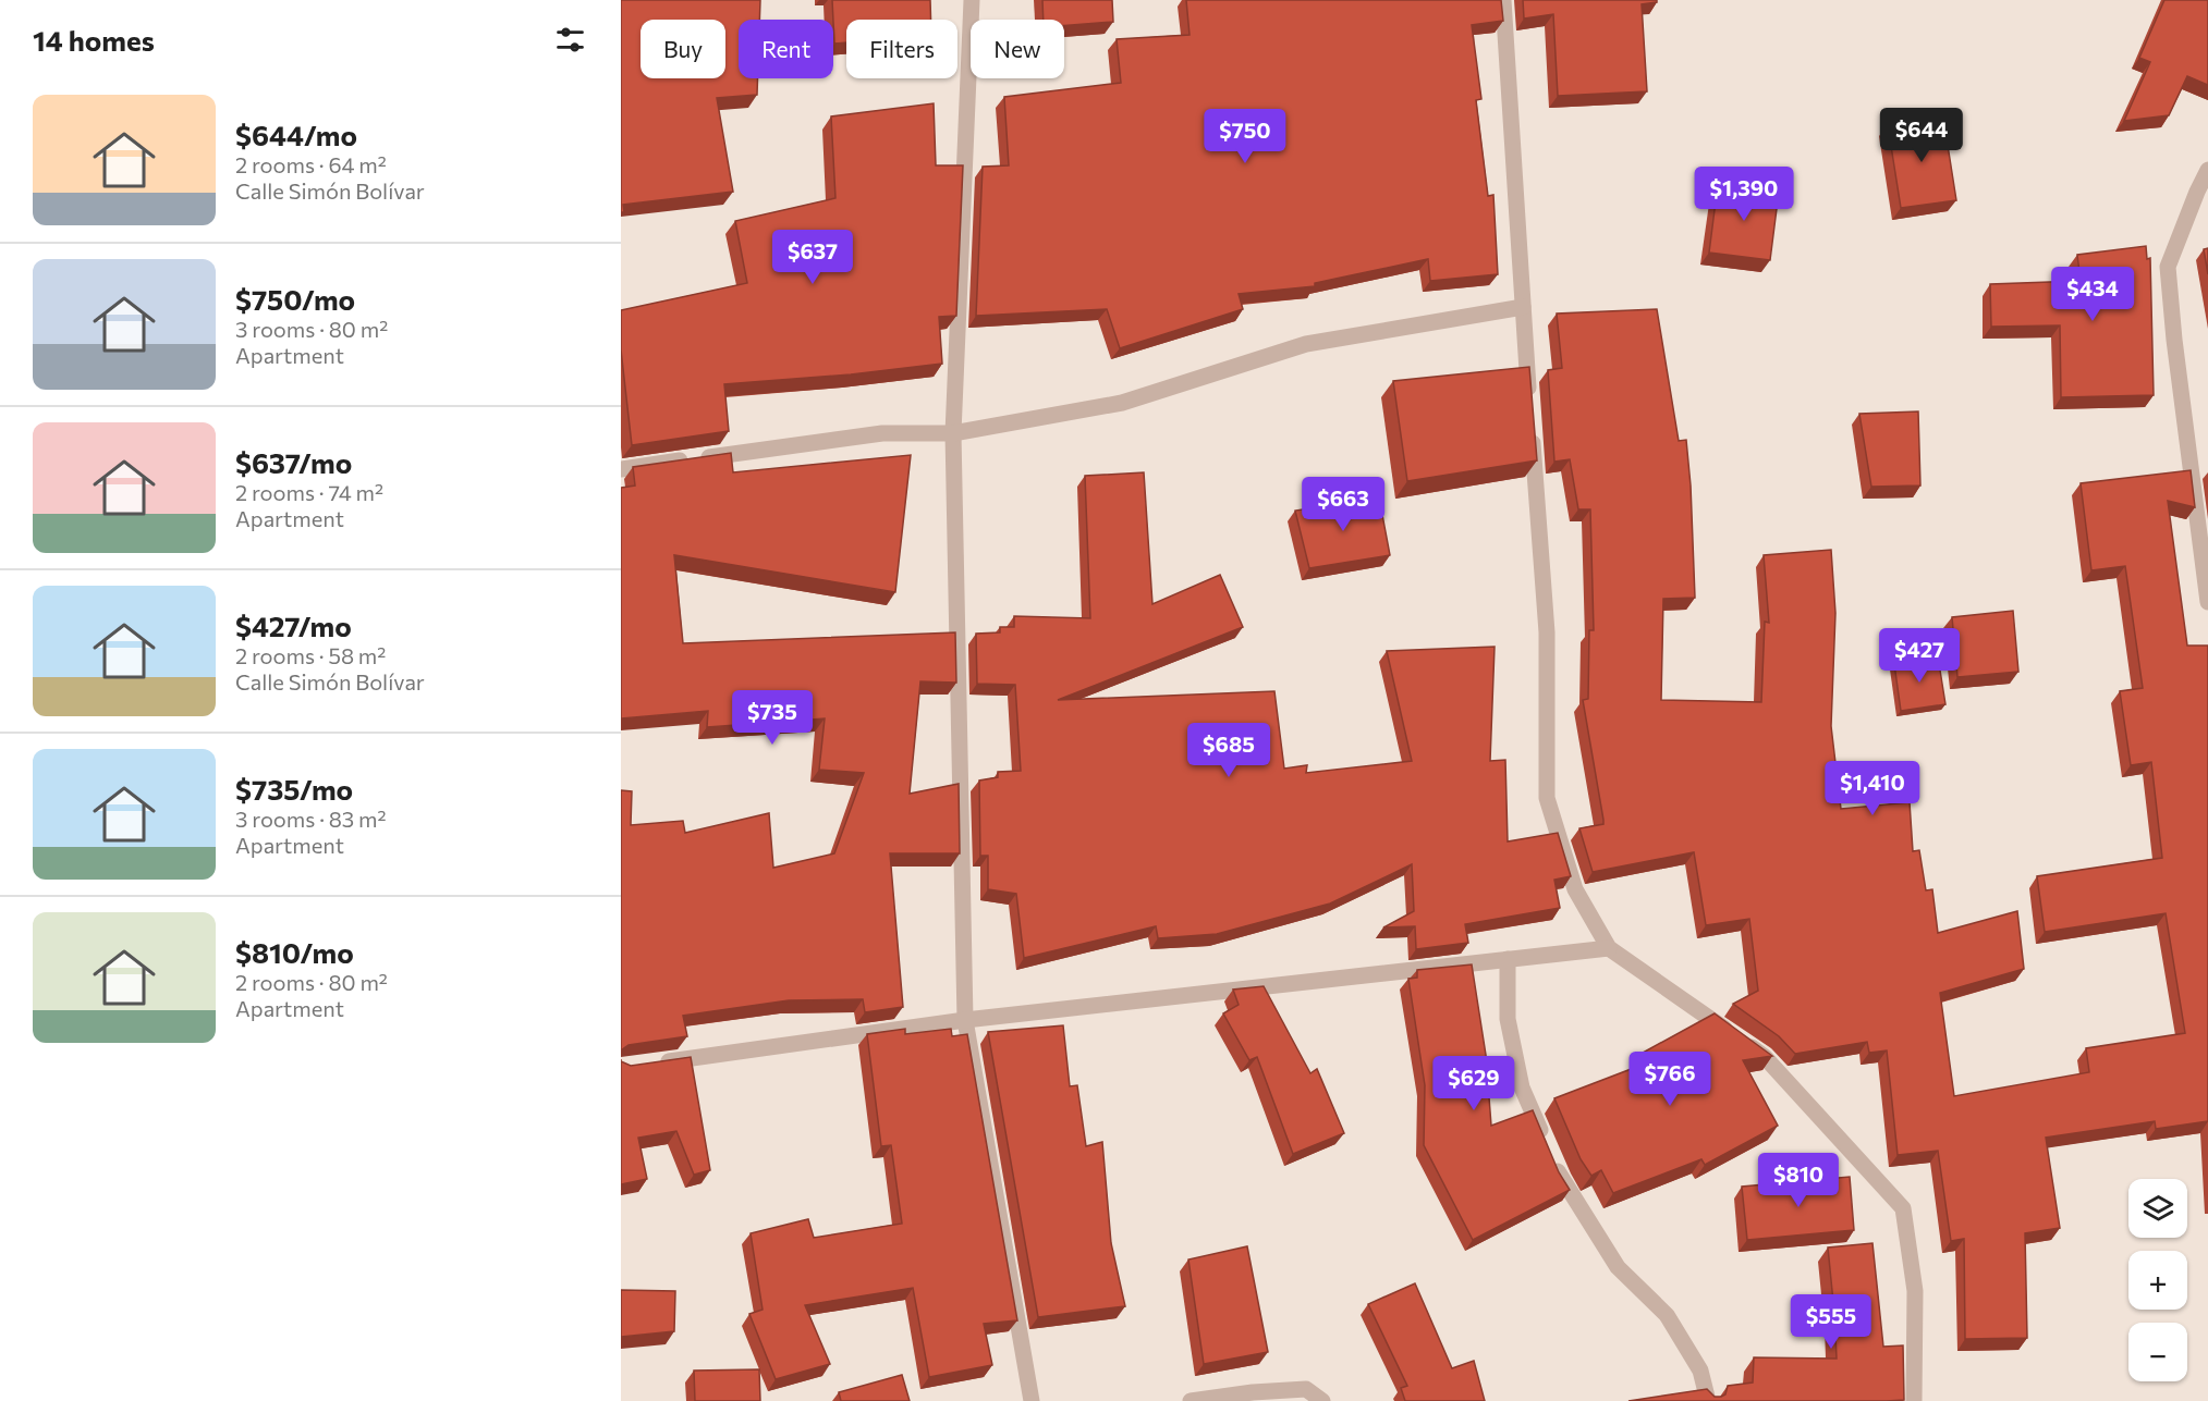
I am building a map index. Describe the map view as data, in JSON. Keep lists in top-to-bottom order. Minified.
{"page":{"heading":"14 homes","chip":["Buy","Rent","Filters","New"],"list":[{"name":"$644/mo","note":"2 rooms · 64 m² · Calle Simón Bolívar"},{"name":"$750/mo","note":"3 rooms · 80 m² · Apartment"},{"name":"$637/mo","note":"2 rooms · 74 m² · Apartment"},{"name":"$427/mo","note":"2 rooms · 58 m² · Calle Simón Bolívar"},{"name":"$735/mo","note":"3 rooms · 83 m² · Apartment"},{"name":"$810/mo","note":"2 rooms · 80 m² · Apartment"}],"price":["$644","$750","$1,390","$637","$434","$663","$427","$735","$685","$1,410","$766","$629","$810","$555"],"map_buttons":["+","−"]}}
